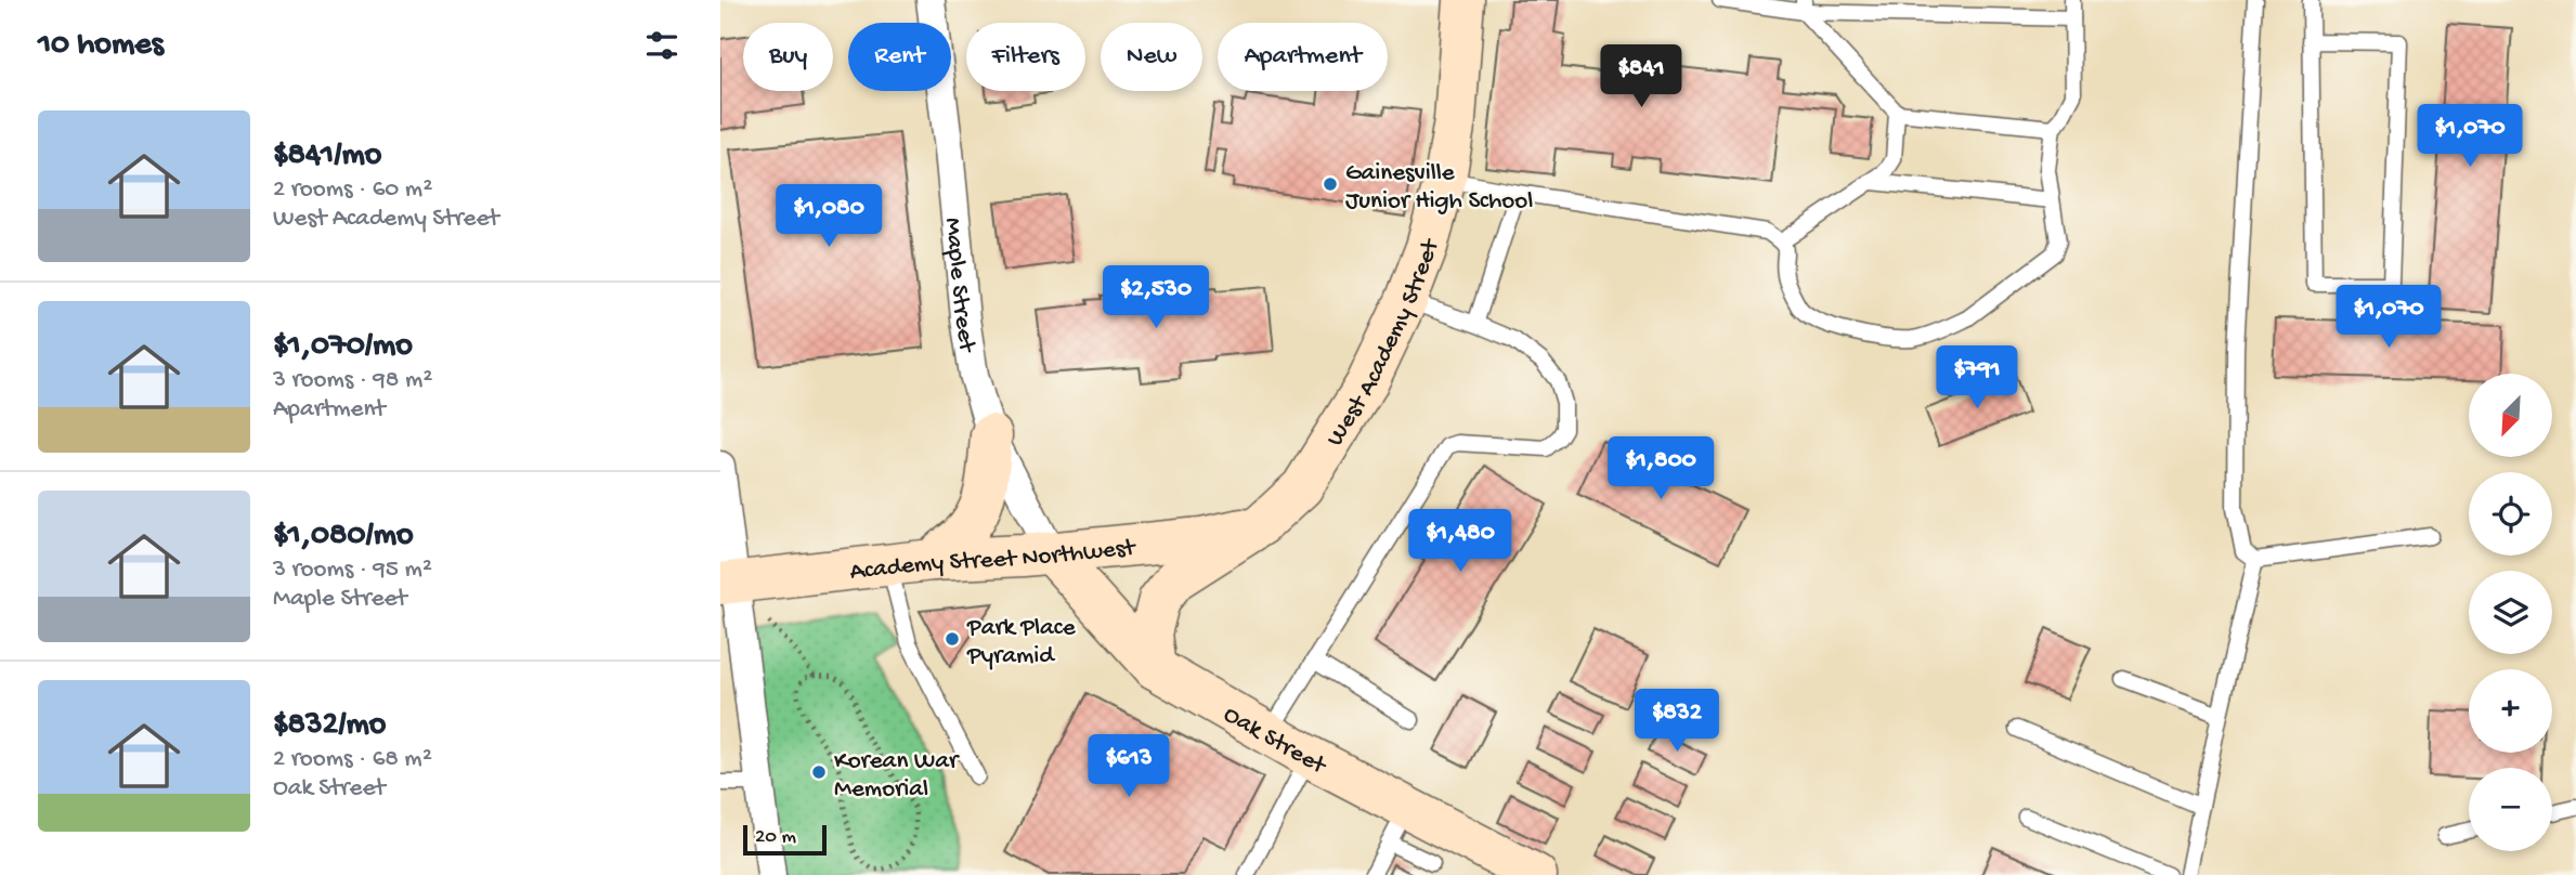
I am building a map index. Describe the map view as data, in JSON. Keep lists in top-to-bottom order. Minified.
{"streets":{"street":["Maple Street","West Academy Street","Academy Street Northwest","Oak Street"]},"crossings":[["Maple Street","Academy Street Northwest"],["Maple Street","Oak Street"],["West Academy Street","Academy Street Northwest"],["West Academy Street","Oak Street"],["Academy Street Northwest","Oak Street"]],"places":["Gainesville Junior High School","Park Place Pyramid","Korean War Memorial"],"scale_bar":"20 m","north":"bottom left","page":{"heading":"10 homes","chip":["Buy","Rent","Filters","New","Apartment"],"price":["$841","$1,070","$1,080","$2,530","$1,070","$791","$1,800","$1,480","$832","$613"],"list":[{"name":"$841/mo","note":"2 rooms · 60 m² · West Academy Street"},{"name":"$1,070/mo","note":"3 rooms · 98 m² · Apartment"},{"name":"$1,080/mo","note":"3 rooms · 95 m² · Maple Street"},{"name":"$832/mo","note":"2 rooms · 68 m² · Oak Street"}],"map_buttons":["+","−"],"scale":"20 m"}}
